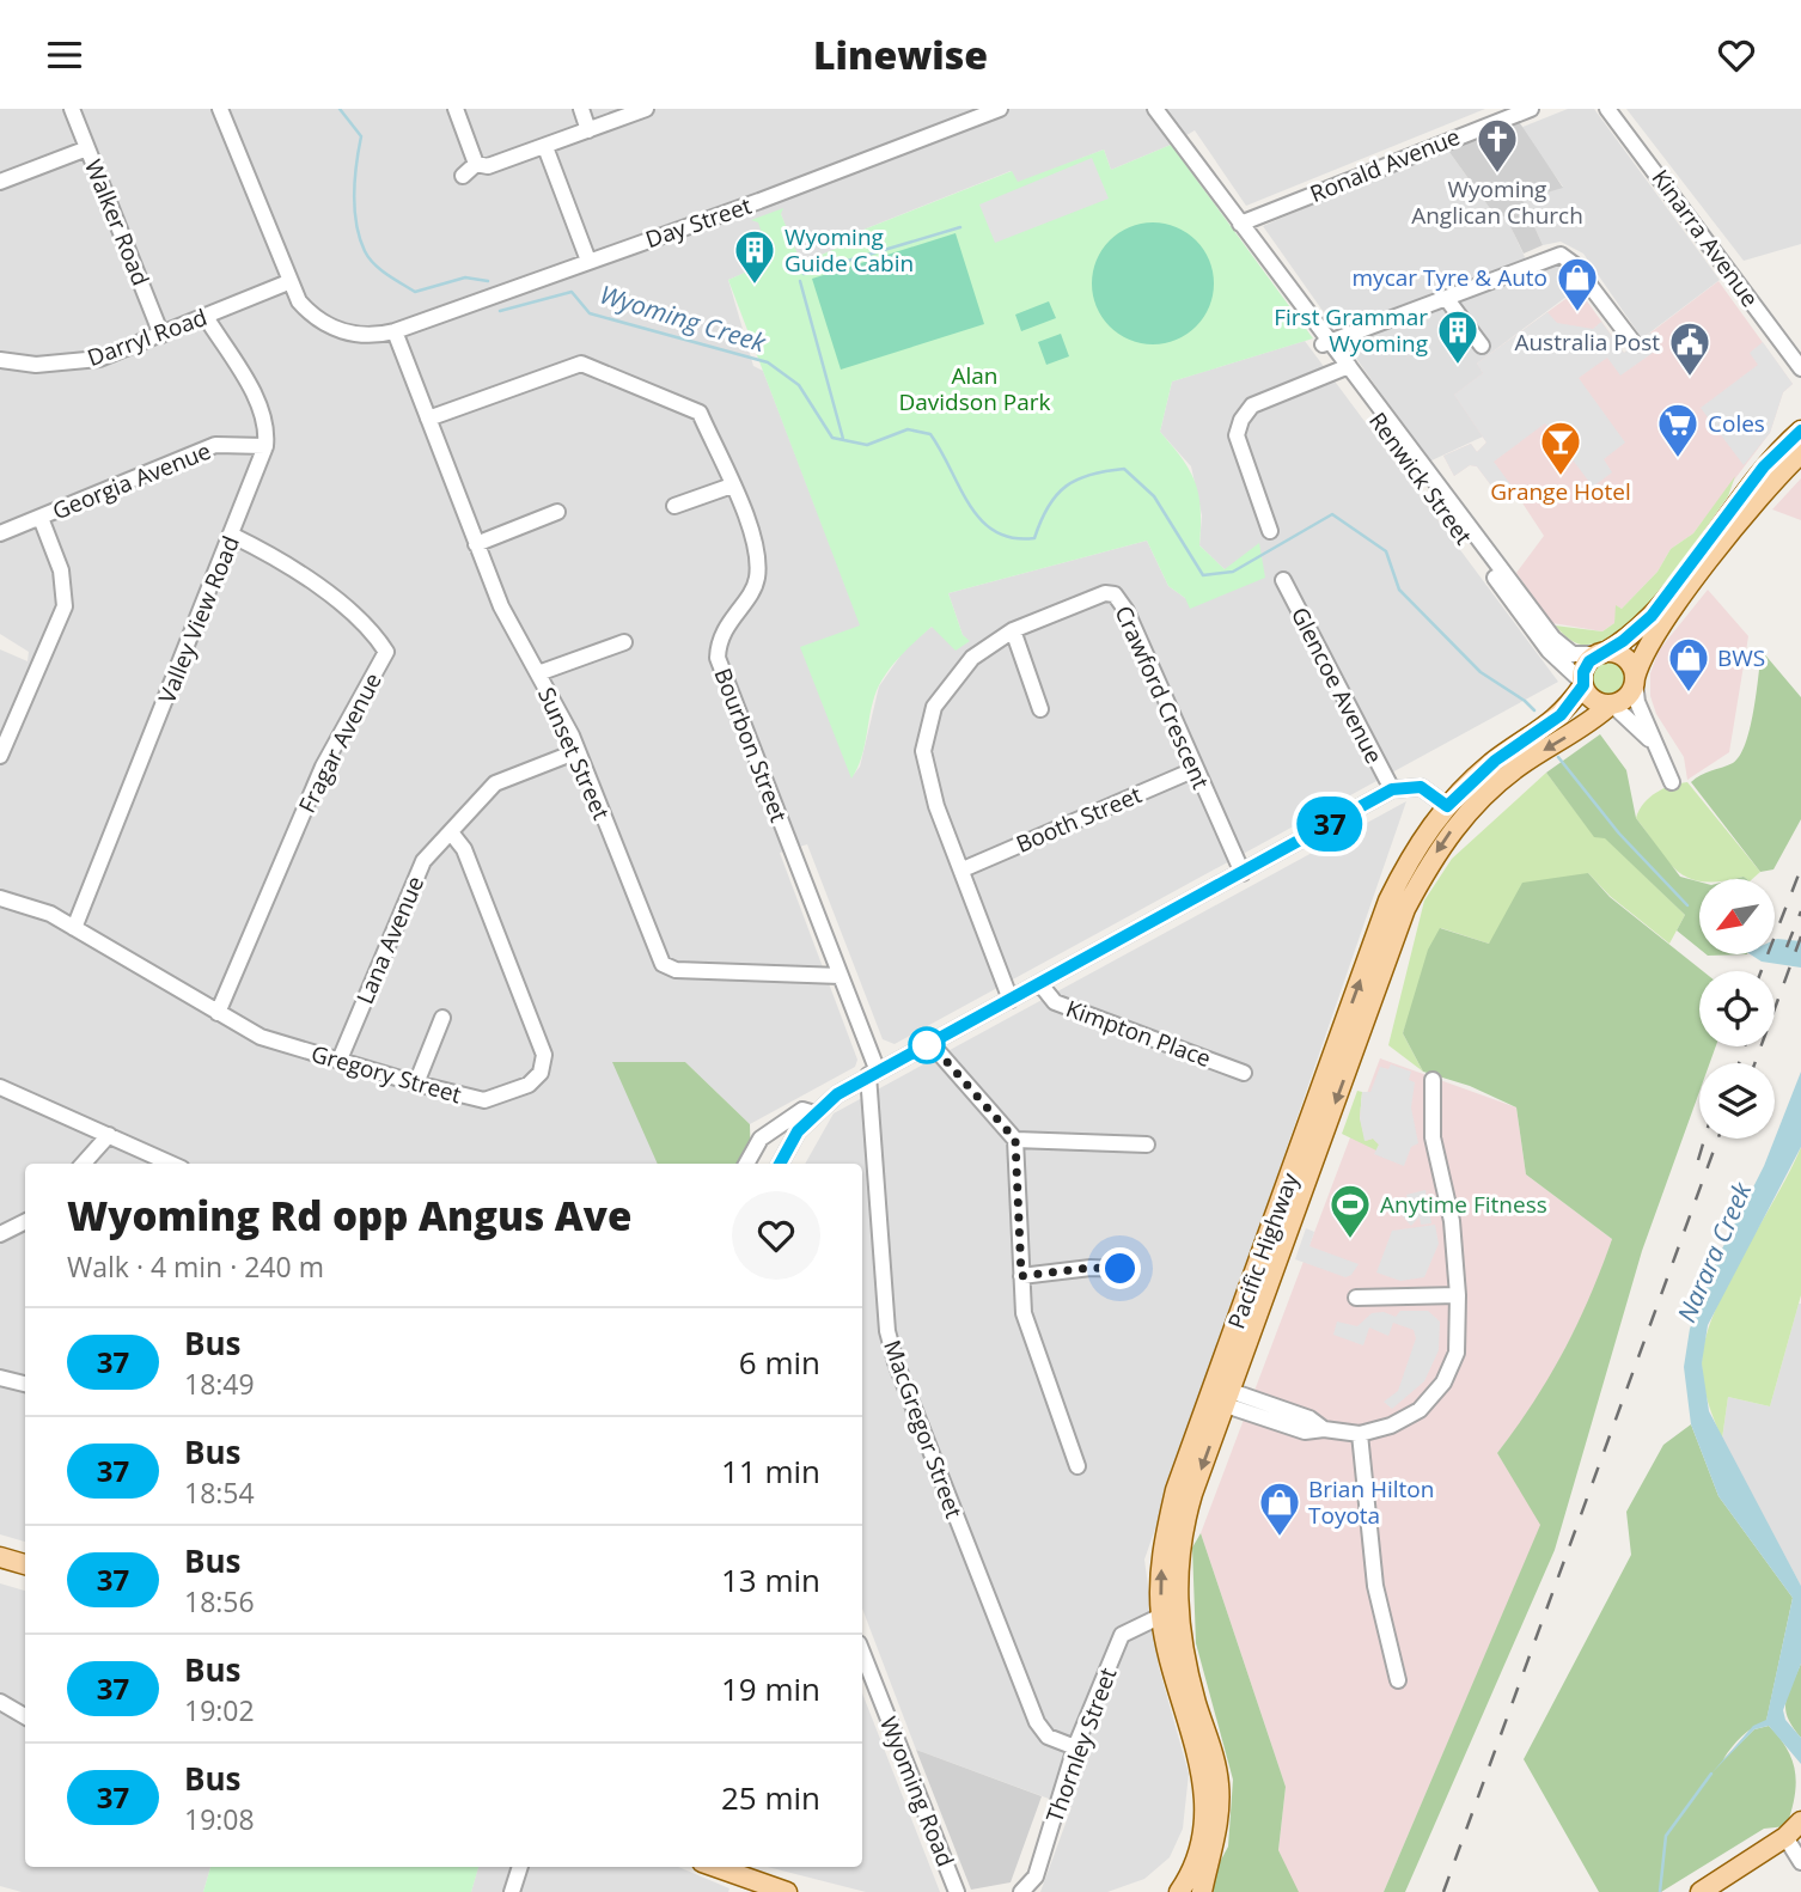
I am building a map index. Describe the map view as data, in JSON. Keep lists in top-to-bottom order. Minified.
{"streets":{"main road":["Pacific Highway"],"street":["Ronald Avenue","Walker Road","Day Street","Kinarra Avenue","Darryl Road","Renwick Street","Georgia Avenue","Valley View Road","Glencoe Avenue","Crawford Crescent","Fragar Avenue","Bourbon Street","Sunset Street","Booth Street","Lana Avenue","Kimpton Place","Gregory Street","MacGregor Street","Thornley Street","Wyoming Road"]},"crossings":[["Ronald Avenue","Renwick Street"],["Walker Road","Darryl Road"],["Day Street","Darryl Road"],["Day Street","Sunset Street"],["Darryl Road","Valley View Road"],["Renwick Street","Pacific Highway"],["Georgia Avenue","Valley View Road"],["Valley View Road","Fragar Avenue"],["Valley View Road","Gregory Street"],["Crawford Crescent","Booth Street"],["Fragar Avenue","Gregory Street"],["Bourbon Street","Sunset Street"],["Bourbon Street","MacGregor Street"],["Sunset Street","Lana Avenue"],["Lana Avenue","Gregory Street"],["Pacific Highway","Thornley Street"],["MacGregor Street","Thornley Street"]],"water":["Wyoming Creek","Narara Creek"],"parks":["Alan Davidson Park"],"places":{"church":["Wyoming Anglican Church"],"building":["Wyoming Guide Cabin","First Grammar Wyoming"],"shop":["mycar Tyre & Auto","BWS","Brian Hilton Toyota"],"public building":["Australia Post"],"supermarket":["Coles"],"bar":["Grange Hotel"],"sports":["Anytime Fitness"]},"lines":["bus line 37"],"north":"bottom left","page":{"header":"Linewise","on_map":"37","heading":["Wyoming Rd opp Angus Ave","Walk · 4 min · 240 m"],"list":[{"mark":"37","name":"Bus","note":"18:49","value":"6 min"},{"mark":"37","name":"Bus","note":"18:54","value":"11 min"},{"mark":"37","name":"Bus","note":"18:56","value":"13 min"},{"mark":"37","name":"Bus","note":"19:02","value":"19 min"},{"mark":"37","name":"Bus","note":"19:08","value":"25 min"}]}}
